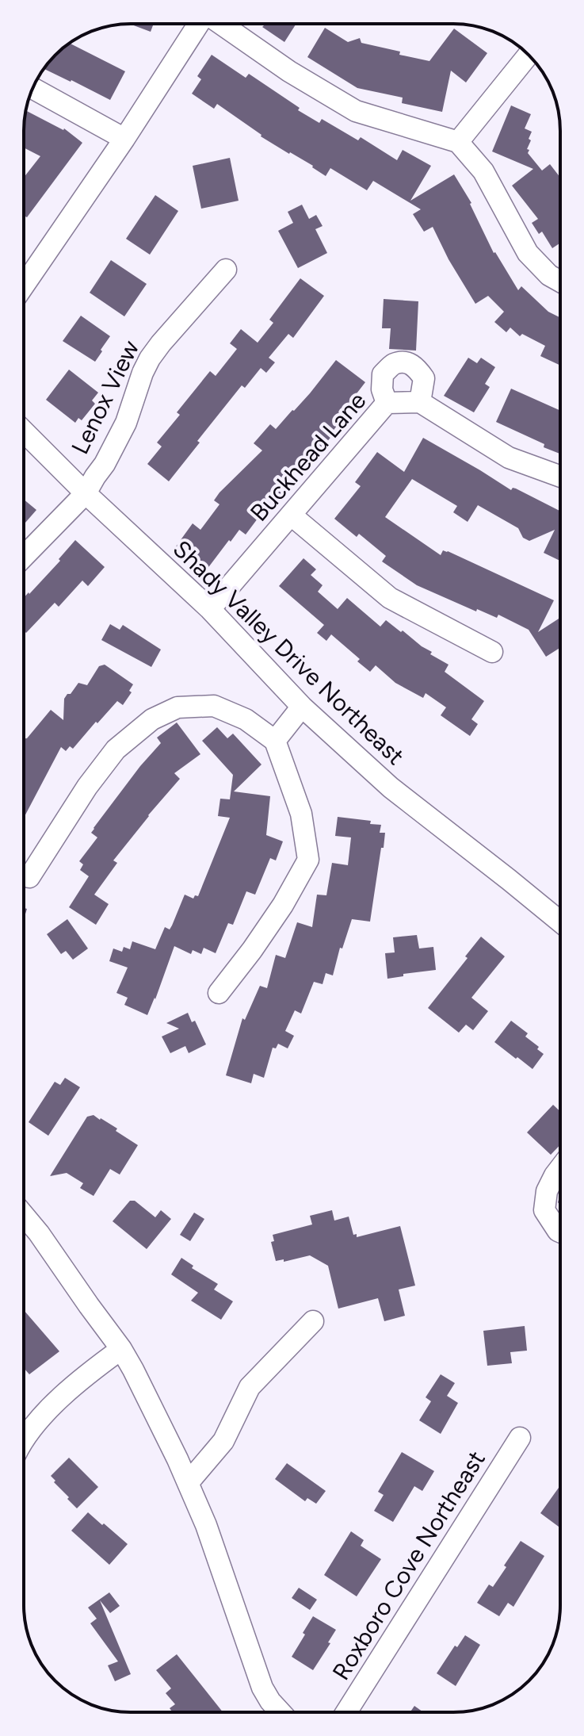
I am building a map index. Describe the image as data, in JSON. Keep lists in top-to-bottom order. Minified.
{"streets":{"street":["Lenox View","Buckhead Lane","Shady Valley Drive Northeast","Roxboro Cove Northeast"]},"crossings":[["Lenox View","Shady Valley Drive Northeast"],["Buckhead Lane","Shady Valley Drive Northeast"]]}
